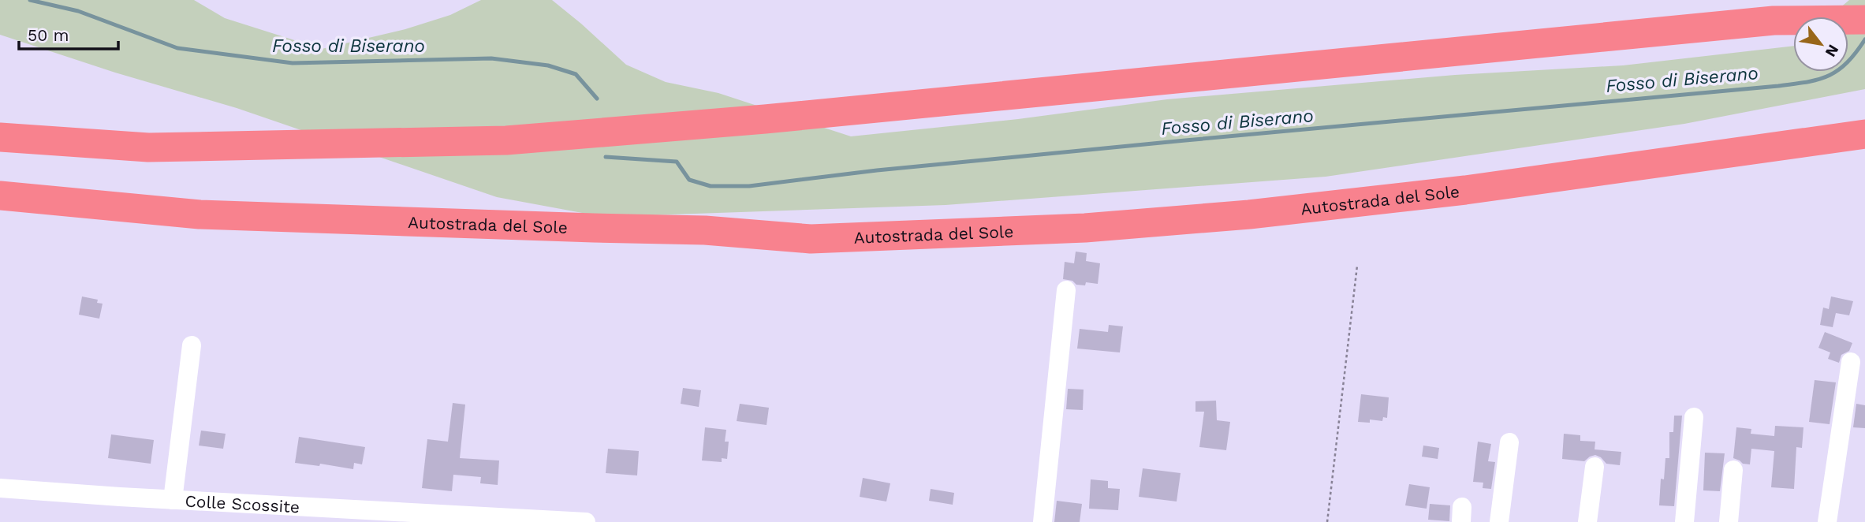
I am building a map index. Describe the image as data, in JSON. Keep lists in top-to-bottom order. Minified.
{"streets":{"highway":["Autostrada del Sole"],"street":["Colle Scossite"]},"water":["Fosso di Biserano"],"scale_bar":"50 m","north":"bottom right"}
